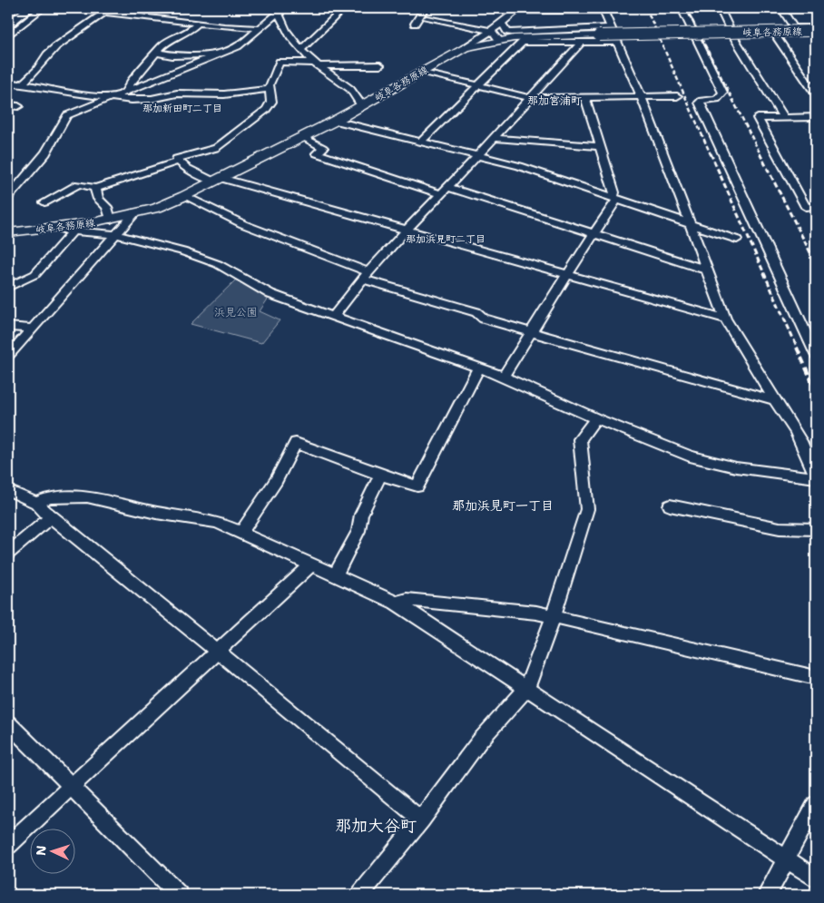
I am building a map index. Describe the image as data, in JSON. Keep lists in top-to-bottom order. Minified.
{"streets":{"main road":["岐阜各務原線"]},"districts":["那加宮浦町","那加新田町二丁目","那加浜見町二丁目","那加浜見町一丁目","那加大谷町"],"parks":["浜見公園"],"north":"left"}
